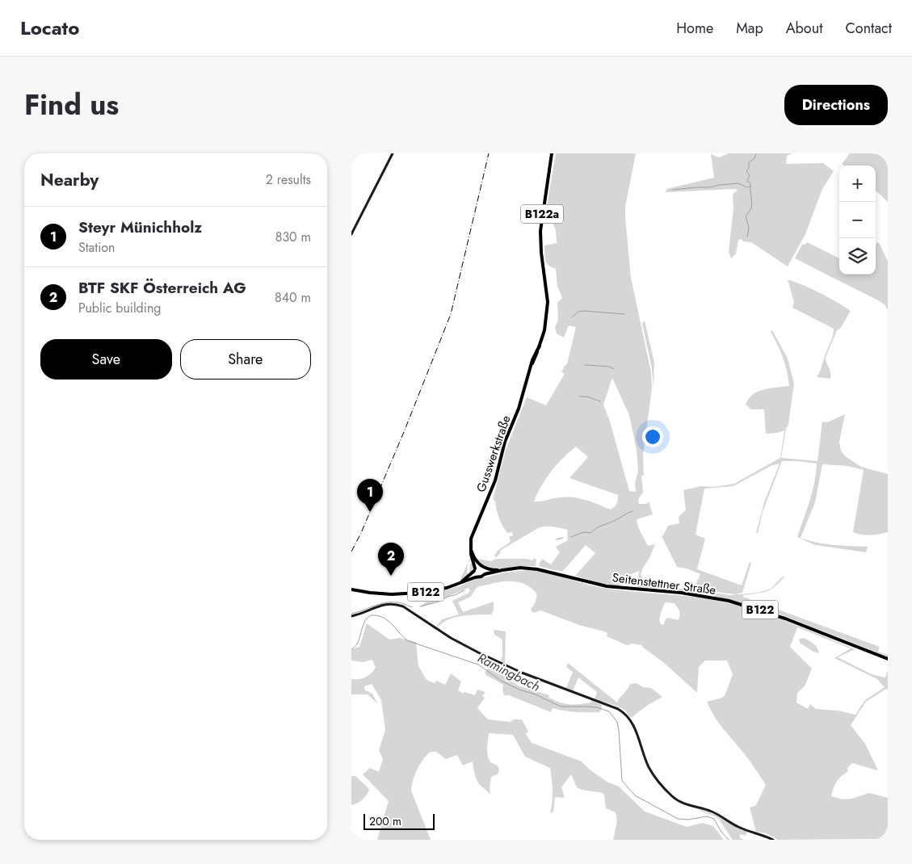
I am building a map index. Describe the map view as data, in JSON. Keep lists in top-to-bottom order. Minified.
{"streets":{"main road":["B122a","Gusswerkstraße","Seitenstettner Straße","B122"]},"crossings":[["Gusswerkstraße","Seitenstettner Straße"],["Gusswerkstraße","B122"],["Seitenstettner Straße","B122"]],"water":["Ramingbach"],"scale_bar":"200 m","page":{"header":"Locato","nav":["Home","Map","About","Contact"],"title":"Find us","buttons":["Directions",["Save","Share"]],"heading":["Nearby","2 results"],"map_buttons":["+","−"],"list":[{"mark":"1","name":"Steyr Münichholz","note":"Station","value":"830 m"},{"mark":"2","name":"BTF SKF Österreich AG","note":"Public building","value":"840 m"}],"pins":["1","2"],"scale":"200 m"}}
